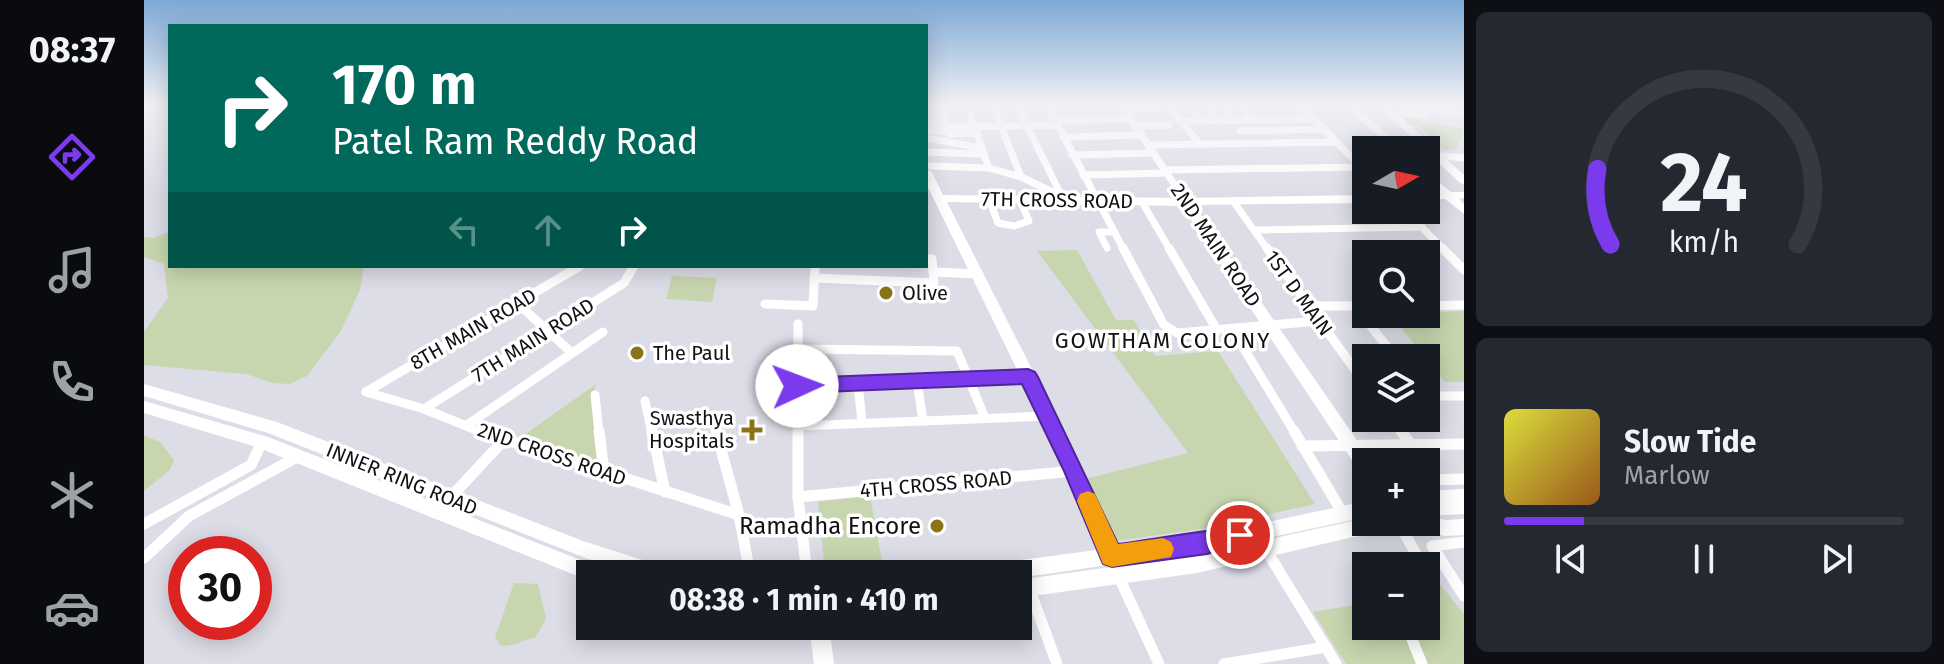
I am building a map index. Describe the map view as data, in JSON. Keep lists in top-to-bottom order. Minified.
{"streets":{"main road":["7TH CROSS ROAD","2ND MAIN ROAD","INNER RING ROAD"],"street":["1ST D MAIN","8TH MAIN ROAD","7TH MAIN ROAD","2ND CROSS ROAD","4TH CROSS ROAD"]},"crossings":[["7TH CROSS ROAD","2ND MAIN ROAD"],["7TH CROSS ROAD","1ST D MAIN"],["8TH MAIN ROAD","2ND CROSS ROAD"],["7TH MAIN ROAD","2ND CROSS ROAD"]],"districts":["GOWTHAM COLONY"],"places":{"other":["Olive","The Paul","Ramadha Encore"],"health":["Swasthya Hospitals"]},"north":"right","page":{"tabs":"08:37","turn":["170 m","Patel Ram Reddy Road"],"map_buttons":["+","−"],"song":["Slow Tide","Marlow"],"limit":"30","trip":"08:38 · 1 min · 410 m","gauge":["24","km/h"]}}
